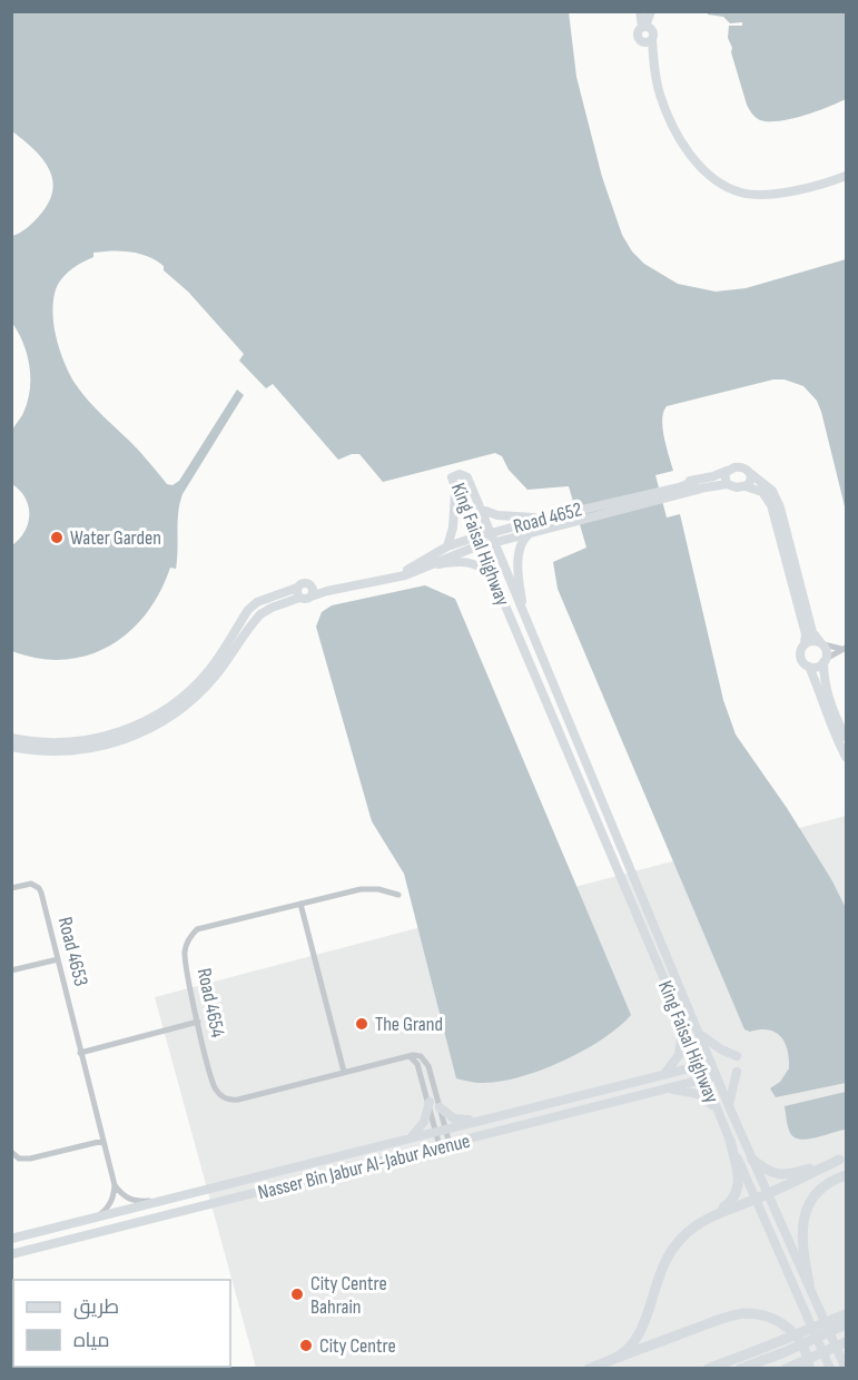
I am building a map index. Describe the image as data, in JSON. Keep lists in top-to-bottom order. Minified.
{"streets":{"street":["Road 4652","King Faisal Highway","Road 4653","Road 4654","Nasser Bin Jabur Al-Jabur Avenue"]},"crossings":[["Road 4652","King Faisal Highway"],["King Faisal Highway","Nasser Bin Jabur Al-Jabur Avenue"]],"places":["Water Garden","The Grand","City Centre Bahrain","City Centre"],"legend":["طريق","مياه"]}
